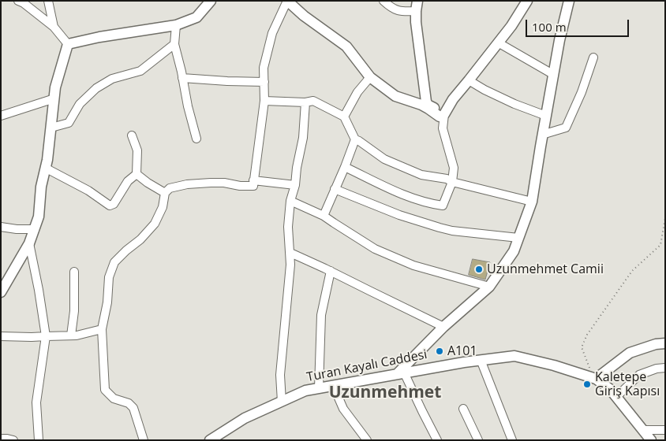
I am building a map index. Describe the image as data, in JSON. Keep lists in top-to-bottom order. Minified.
{"streets":{"street":["Turan Kayalı Caddesi"]},"districts":["Uzunmehmet"],"places":["Uzunmehmet Camii","A101","Kaletepe Giriş Kapısı"],"scale_bar":"100 m"}
